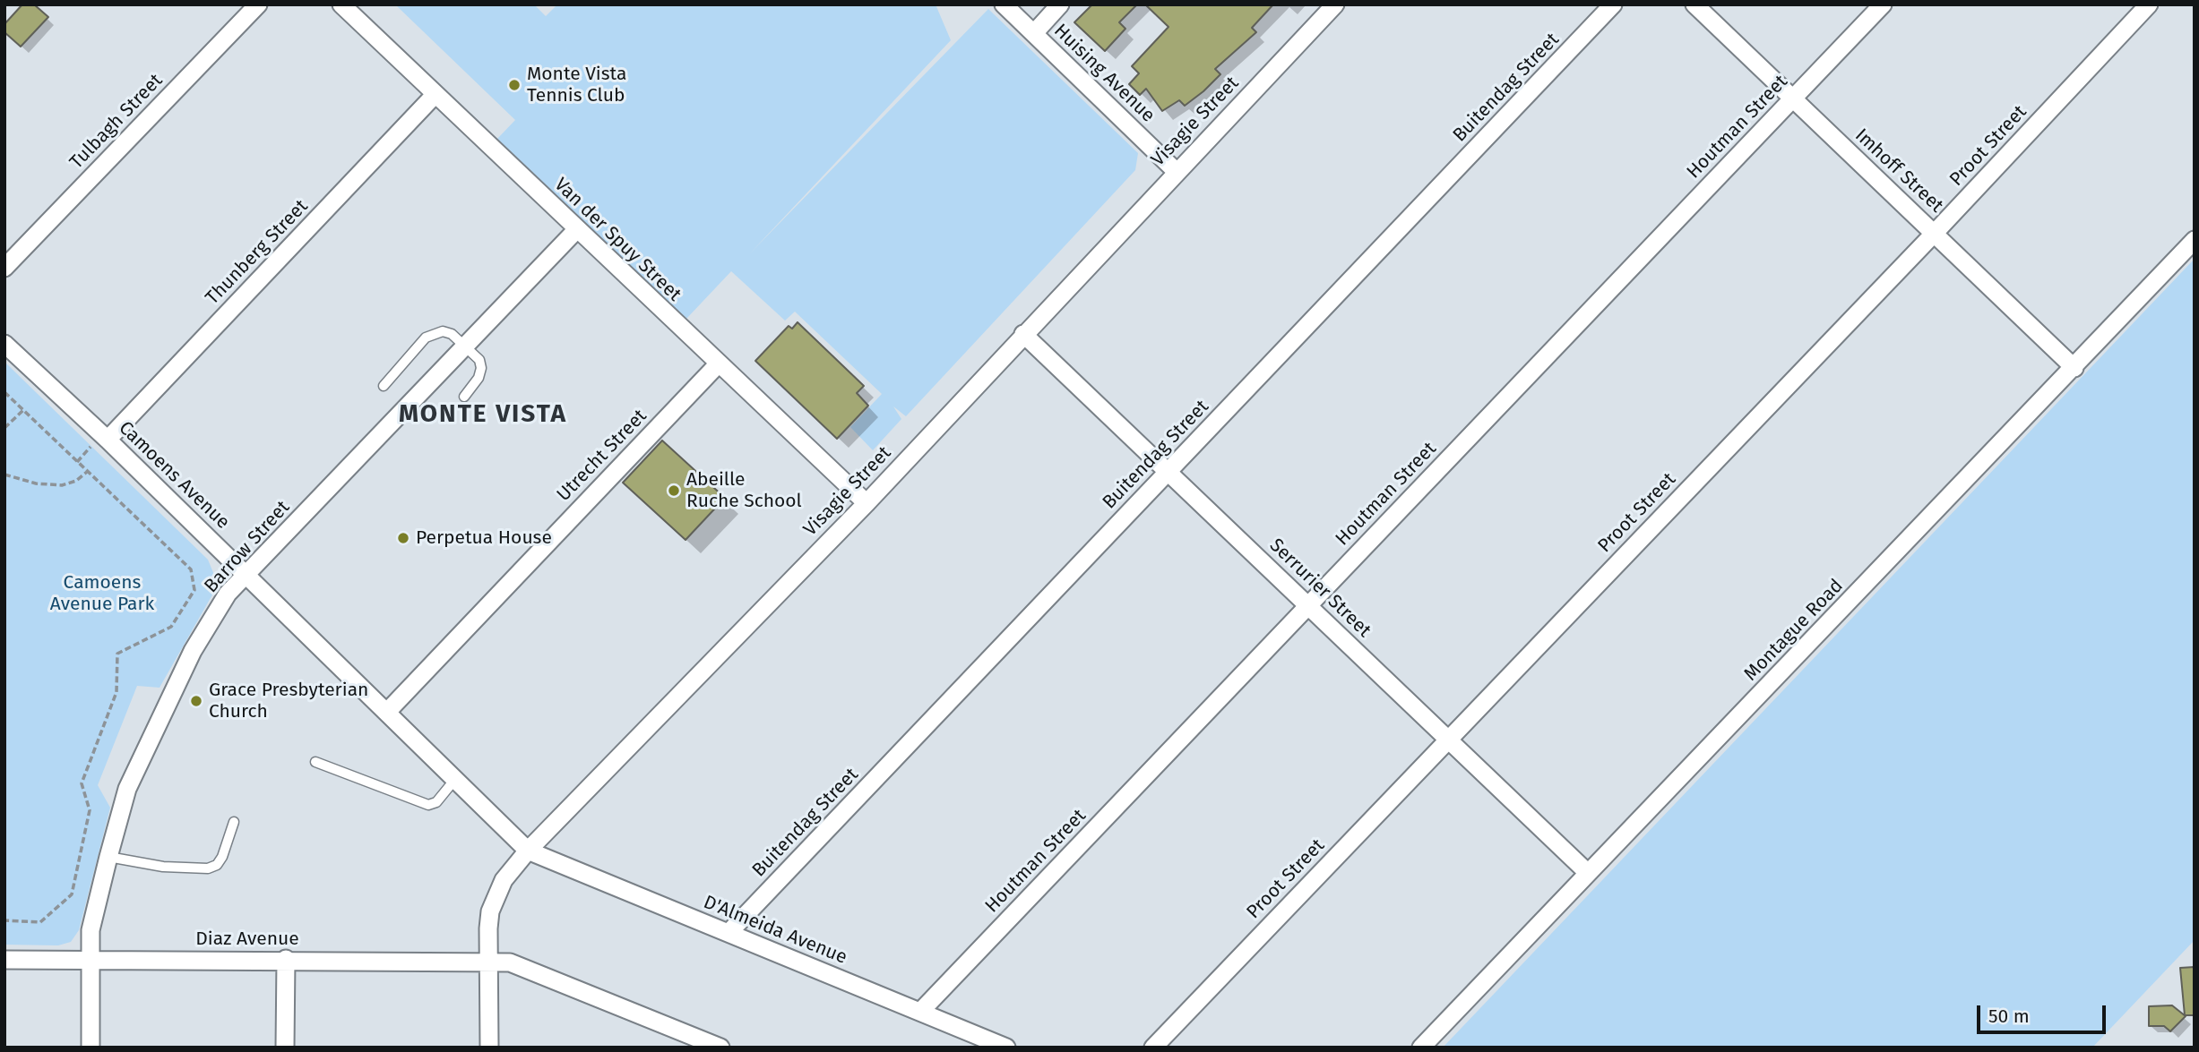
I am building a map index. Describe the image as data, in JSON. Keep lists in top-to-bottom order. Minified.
{"streets":{"street":["Huising Avenue","Buitendag Street","Tulbagh Street","Visagie Street","Houtman Street","Proot Street","Imhoff Street","Van der Spuy Street","Thunberg Street","Utrecht Street","Camoens Avenue","Barrow Street","Serrurier Street","Montague Road","D'Almeida Avenue","Diaz Avenue"]},"crossings":[["Huising Avenue","Visagie Street"],["Buitendag Street","Serrurier Street"],["Buitendag Street","D'Almeida Avenue"],["Visagie Street","Van der Spuy Street"],["Visagie Street","Camoens Avenue"],["Visagie Street","Serrurier Street"],["Visagie Street","D'Almeida Avenue"],["Visagie Street","Diaz Avenue"],["Houtman Street","Imhoff Street"],["Houtman Street","Serrurier Street"],["Houtman Street","D'Almeida Avenue"],["Proot Street","Imhoff Street"],["Proot Street","Serrurier Street"],["Imhoff Street","Montague Road"],["Van der Spuy Street","Thunberg Street"],["Van der Spuy Street","Utrecht Street"],["Van der Spuy Street","Barrow Street"],["Thunberg Street","Camoens Avenue"],["Utrecht Street","Camoens Avenue"],["Camoens Avenue","Barrow Street"],["Camoens Avenue","D'Almeida Avenue"],["Barrow Street","Diaz Avenue"],["Serrurier Street","Montague Road"]],"districts":["MONTE VISTA"],"parks":["Camoens Avenue Park"],"places":["Monte Vista Tennis Club","Abeille Ruche School","Perpetua House","Grace Presbyterian Church"],"scale_bar":"50 m"}
